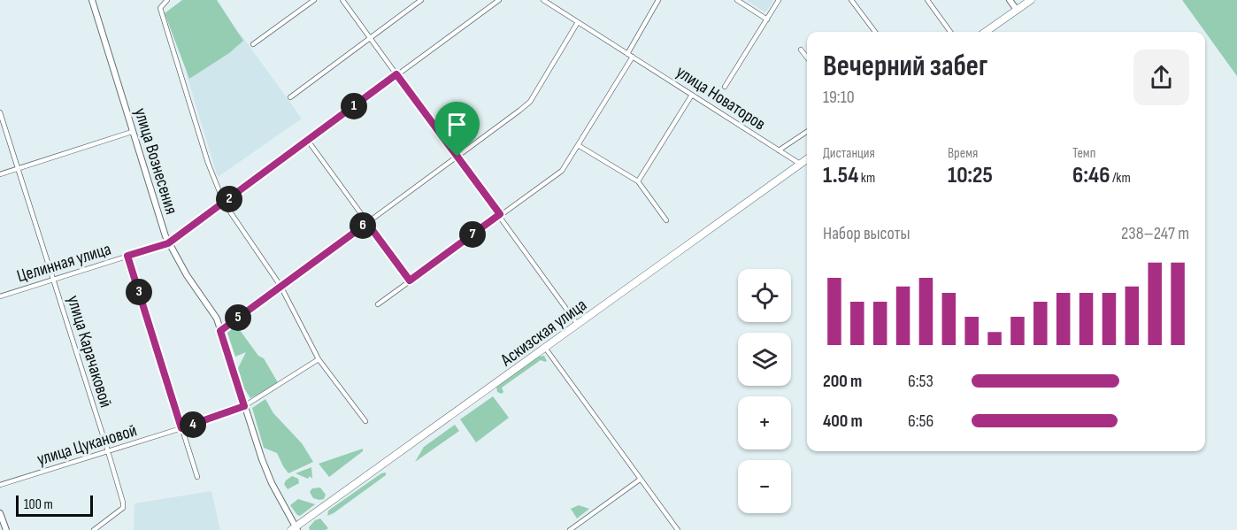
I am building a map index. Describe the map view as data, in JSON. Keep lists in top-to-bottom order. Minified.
{"streets":{"main road":["Аскизская улица"],"street":["улица Новаторов","улица Вознесения","Целинная улица","улица Карачаковой","улица Цукановой"]},"crossings":[["улица Новаторов","Аскизская улица"],["улица Вознесения","Целинная улица"],["улица Вознесения","Аскизская улица"],["улица Вознесения","улица Цукановой"],["Целинная улица","улица Карачаковой"],["улица Карачаковой","улица Цукановой"]],"scale_bar":"100 m","page":{"heading":["Вечерний забег","19:10"],"pins":["1","2","6","7","3","5","4"],"stats":[["Дистанция","1.54 km"],["Время","10:25"],["Темп","6:46 /km"]],"chart":["Набор высоты","238–247 m"],"map_buttons":["+","−"],"list":[{"name":"200 m","note":"6:53"},{"name":"400 m","note":"6:56"}],"scale":"100 m"}}
